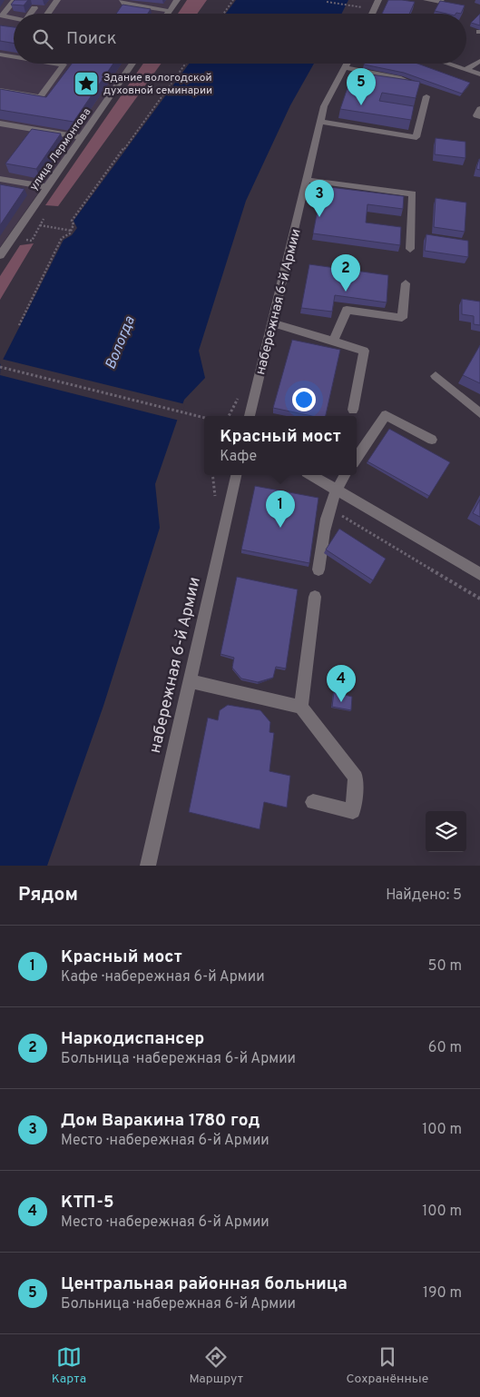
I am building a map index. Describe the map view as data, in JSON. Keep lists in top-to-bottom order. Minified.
{"streets":{"street":["улица Лермонтова","набережная 6-й Армии"]},"water":["Вологда"],"places":{"place":["Здание вологодской духовной семинарии"]},"page":{"search":"Поиск","pins":["5","3","2","1","4"],"popup":["Красный мост","Кафе"],"heading":["Рядом","Найдено: 5"],"list":[{"mark":"1","name":"Красный мост","note":"Кафе · набережная 6-й Армии","value":"50 m"},{"mark":"2","name":"Наркодиспансер","note":"Больница · набережная 6-й Армии","value":"60 m"},{"mark":"3","name":"Дом Варакина 1780 год","note":"Место · набережная 6-й Армии","value":"100 m"},{"mark":"4","name":"КТП-5","note":"Место · набережная 6-й Армии","value":"100 m"},{"mark":"5","name":"Центральная районная больница","note":"Больница · набережная 6-й Армии","value":"190 m"}],"nav":["Карта","Маршрут","Сохранённые"]}}
